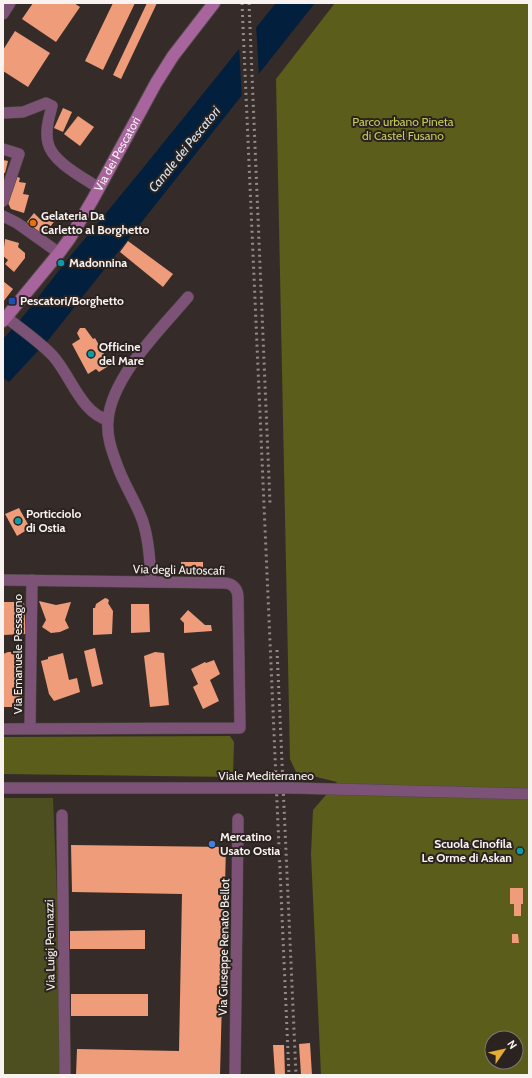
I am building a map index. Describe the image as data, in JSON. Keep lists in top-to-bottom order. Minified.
{"streets":{"street":["Via dei Pescatori","Via degli Autoscafi","Via Emanuele Pessagno","Viale Mediterraneo","Via Luigi Pennazzi","Via Giuseppe Renato Bellot"]},"crossings":[["Via degli Autoscafi","Via Emanuele Pessagno"]],"water":["Canale dei Pescatori"],"parks":["Parco urbano Pineta di Castel Fusano"],"places":{"other":["Gelateria Da Carletto al Borghetto","Madonnina","Officine del Mare","Porticciolo di Ostia","Mercatino Usato Ostia","Scuola Cinofila Le Orme di Askan"],"transit":["Pescatori/Borghetto"]},"north":"top right"}
